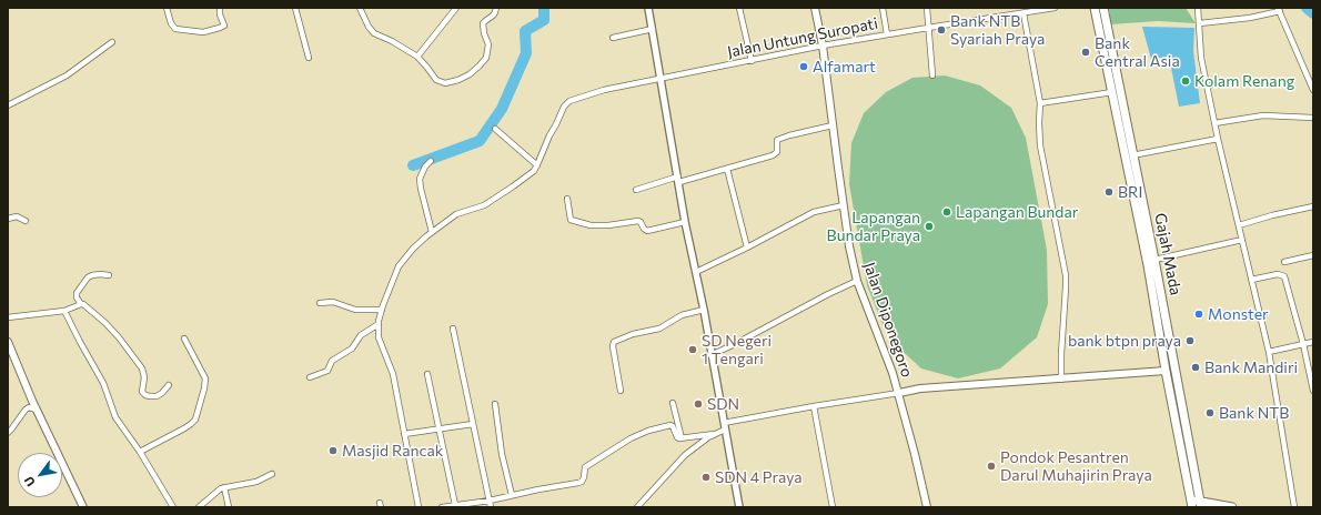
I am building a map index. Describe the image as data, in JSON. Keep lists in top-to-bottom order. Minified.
{"streets":{"highway":["Gajah Mada"],"main road":["Jalan Diponegoro"],"street":["Jalan Untung Suropati"]},"crossings":[["Jalan Untung Suropati","Jalan Diponegoro"]],"places":["Bank NTB Syariah Praya","Bank Central Asia","Alfamart","Kolam Renang","BRI","Lapangan Bundar","Lapangan Bundar Praya","Monster","bank btpn praya","SD Negeri 1 Tengari","Bank Mandiri","SDN","Bank NTB","Masjid Rancak","Pondok Pesantren Darul Muhajirin Praya","SDN 4 Praya"],"north":"bottom left"}
